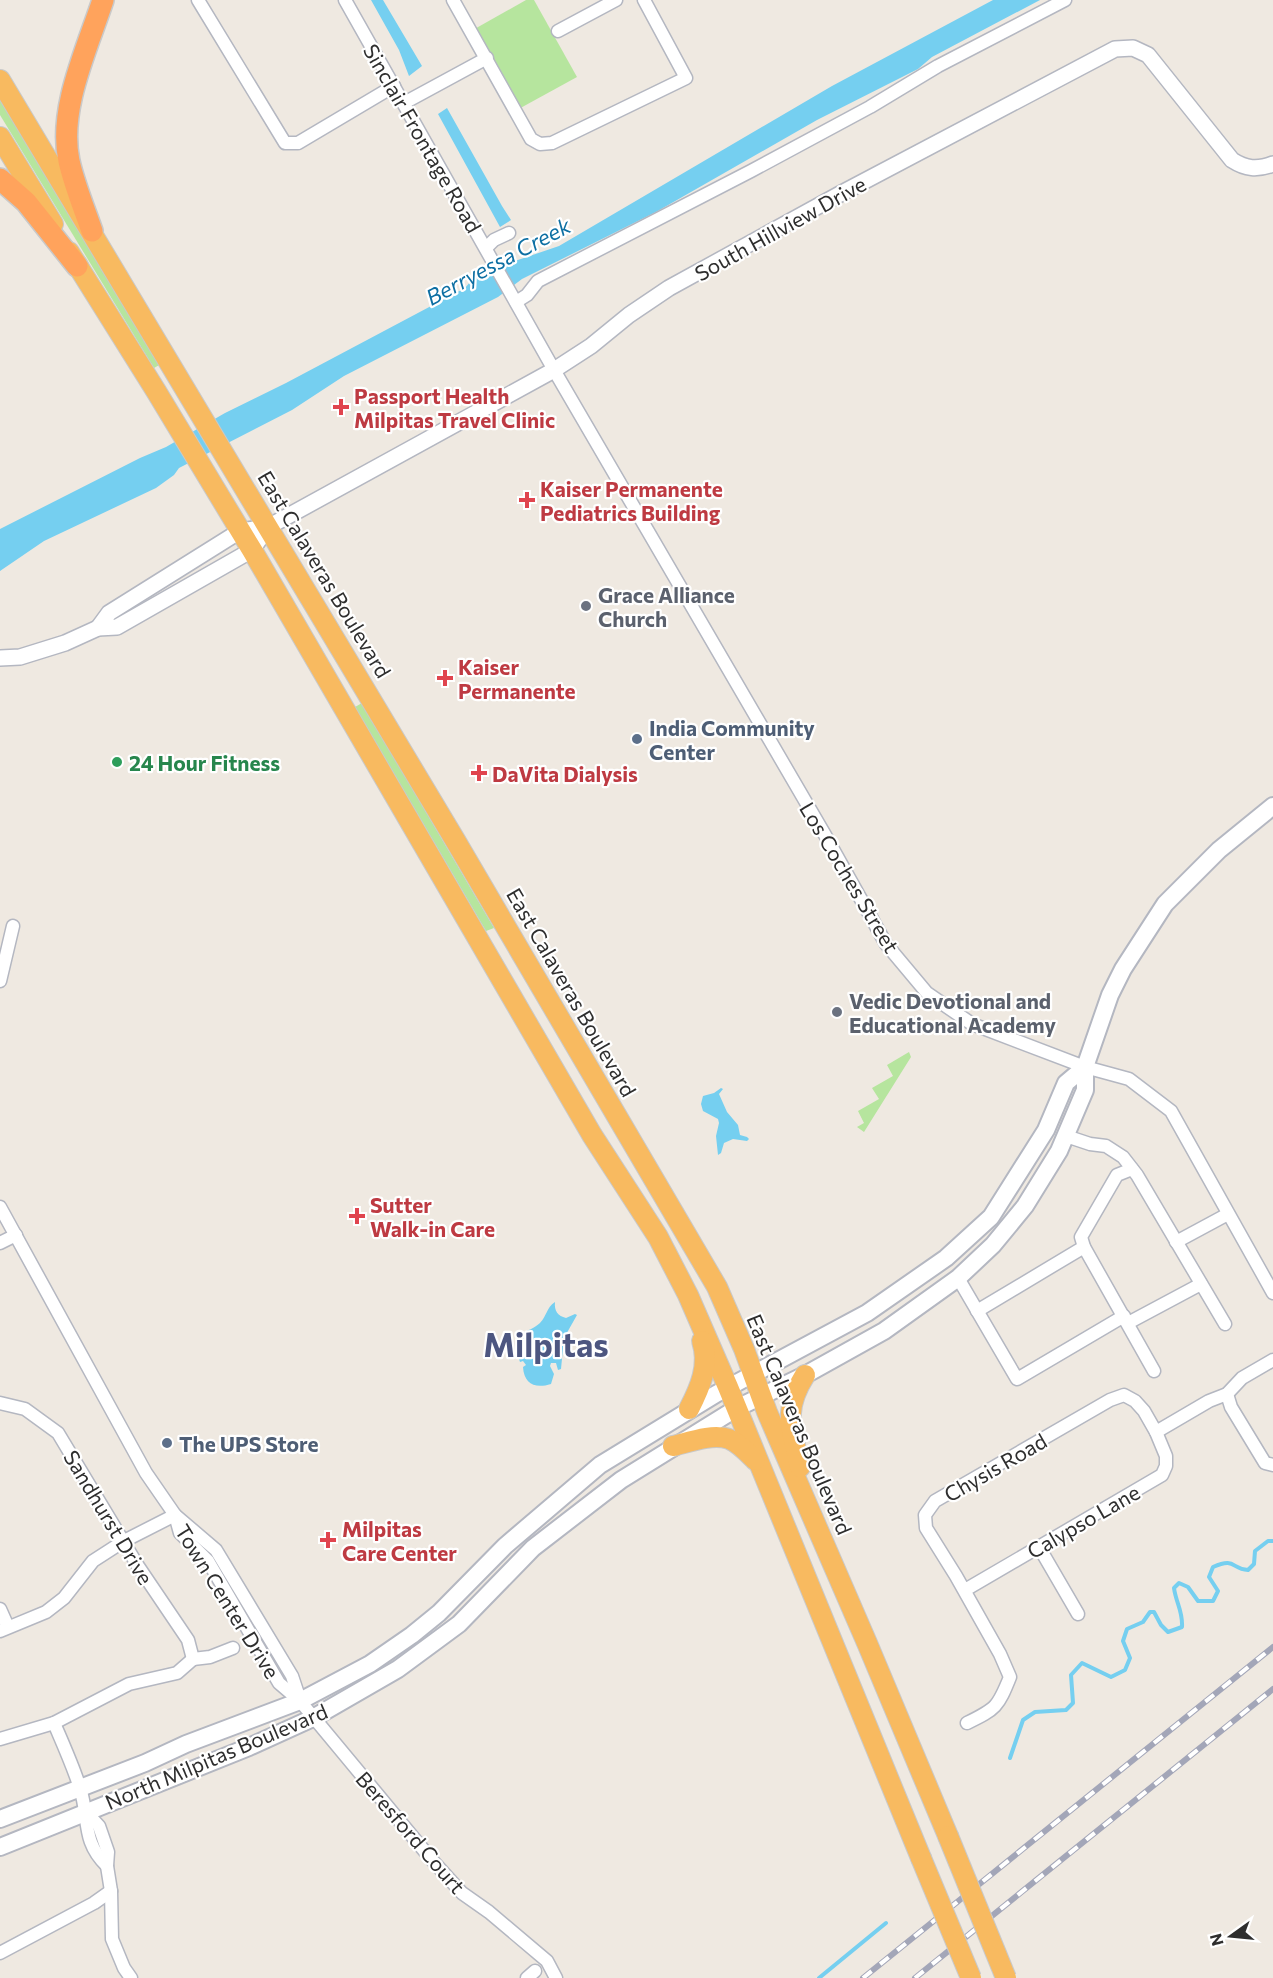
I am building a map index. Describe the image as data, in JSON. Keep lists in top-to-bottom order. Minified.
{"streets":{"highway":["East Calaveras Boulevard"],"main road":["North Milpitas Boulevard"],"street":["Sinclair Frontage Road","South Hillview Drive","Los Coches Street","Chysis Road","Sandhurst Drive","Calypso Lane","Town Center Drive","Beresford Court"]},"crossings":[["Sinclair Frontage Road","South Hillview Drive"],["Sinclair Frontage Road","Los Coches Street"],["South Hillview Drive","East Calaveras Boulevard"],["South Hillview Drive","Los Coches Street"],["East Calaveras Boulevard","North Milpitas Boulevard"],["Los Coches Street","North Milpitas Boulevard"],["Chysis Road","Calypso Lane"],["Town Center Drive","North Milpitas Boulevard"],["Town Center Drive","Beresford Court"],["North Milpitas Boulevard","Beresford Court"]],"districts":["Milpitas"],"water":["Berryessa Creek"],"places":{"health":["Passport Health Milpitas Travel Clinic","Kaiser Permanente Pediatrics Building","Kaiser Permanente","DaVita Dialysis","Sutter Walk-in Care","Milpitas Care Center"],"other":["Grace Alliance Church","India Community Center","24 Hour Fitness","Vedic Devotional and Educational Academy","The UPS Store"]},"north":"left"}
